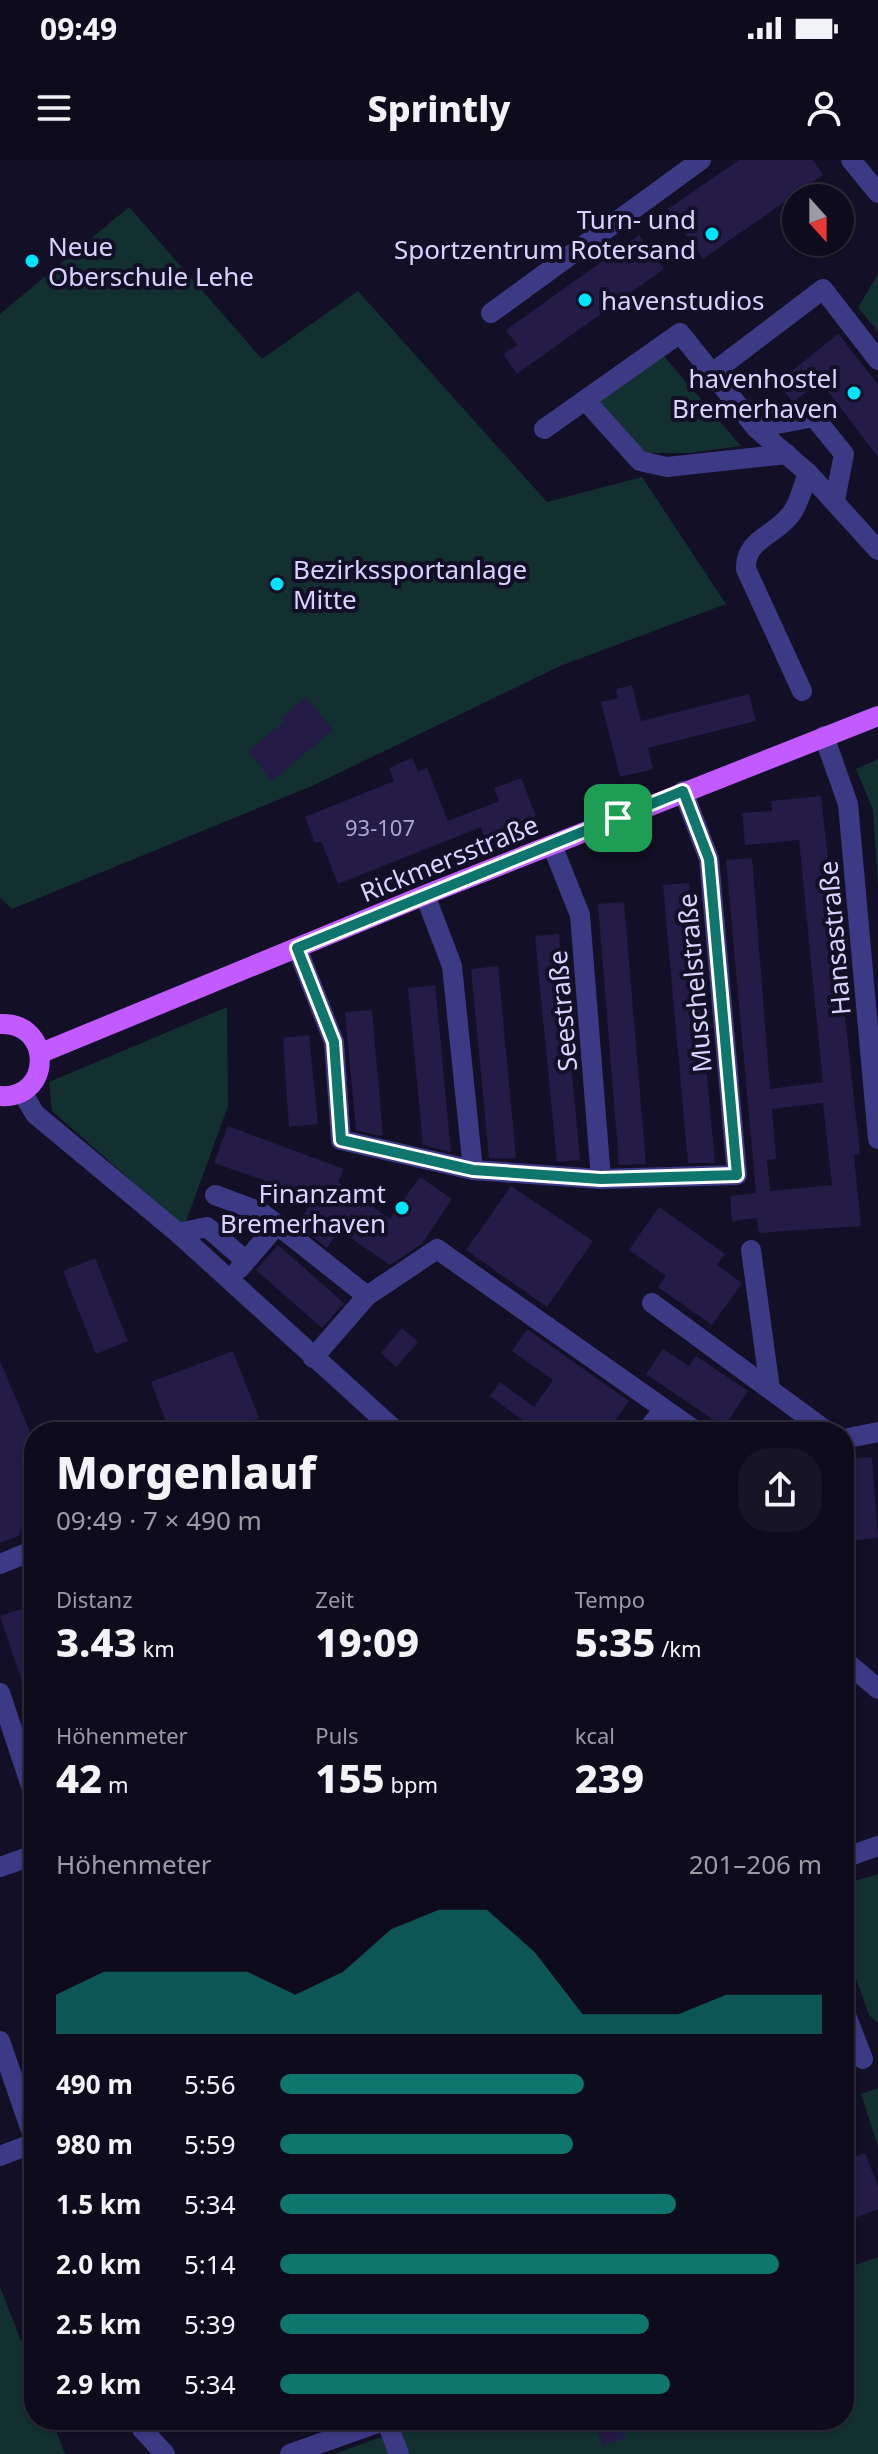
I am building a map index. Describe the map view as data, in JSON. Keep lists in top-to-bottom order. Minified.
{"streets":{"main road":["Rickmersstraße"],"street":["Hansastraße","Muschelstraße","Seestraße"]},"crossings":[["Rickmersstraße","Hansastraße"],["Rickmersstraße","Muschelstraße"],["Rickmersstraße","Seestraße"],["Muschelstraße","Seestraße"]],"places":["Turn- und Sportzentrum Rotersand","Neue Oberschule Lehe","havenstudios","havenhostel Bremerhaven","Bezirkssportanlage Mitte","Finanzamt Bremerhaven"],"house_numbers":["93-107"],"north":"bottom","page":{"status":"09:49","header":"Sprintly","heading":["Morgenlauf","09:49 · 7 × 490 m"],"stats":[["Distanz","3.43 km"],["Zeit","19:09"],["Tempo","5:35 /km"],["Höhenmeter","42 m"],["Puls","155 bpm"],["kcal","239"]],"chart":["Höhenmeter","201–206 m"],"list":[{"name":"490 m","note":"5:56"},{"name":"980 m","note":"5:59"},{"name":"1.5 km","note":"5:34"},{"name":"2.0 km","note":"5:14"},{"name":"2.5 km","note":"5:39"},{"name":"2.9 km","note":"5:34"}]}}
